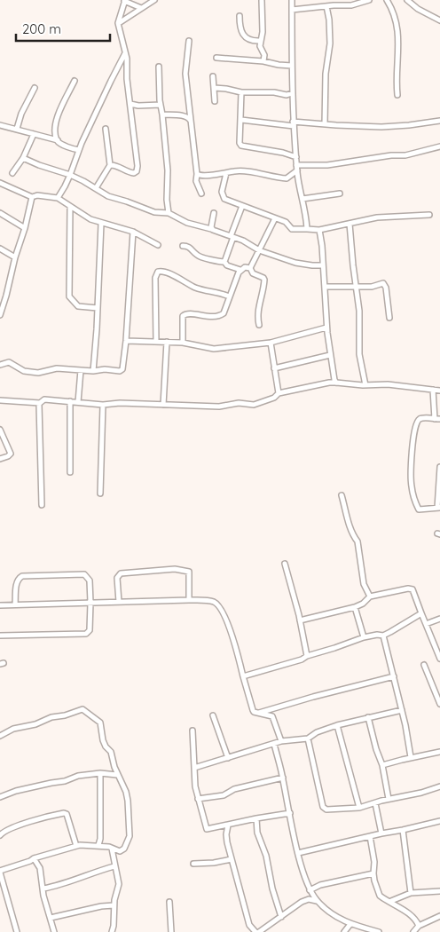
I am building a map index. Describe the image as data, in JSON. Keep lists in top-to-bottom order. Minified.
{"scale_bar":"200 m"}
